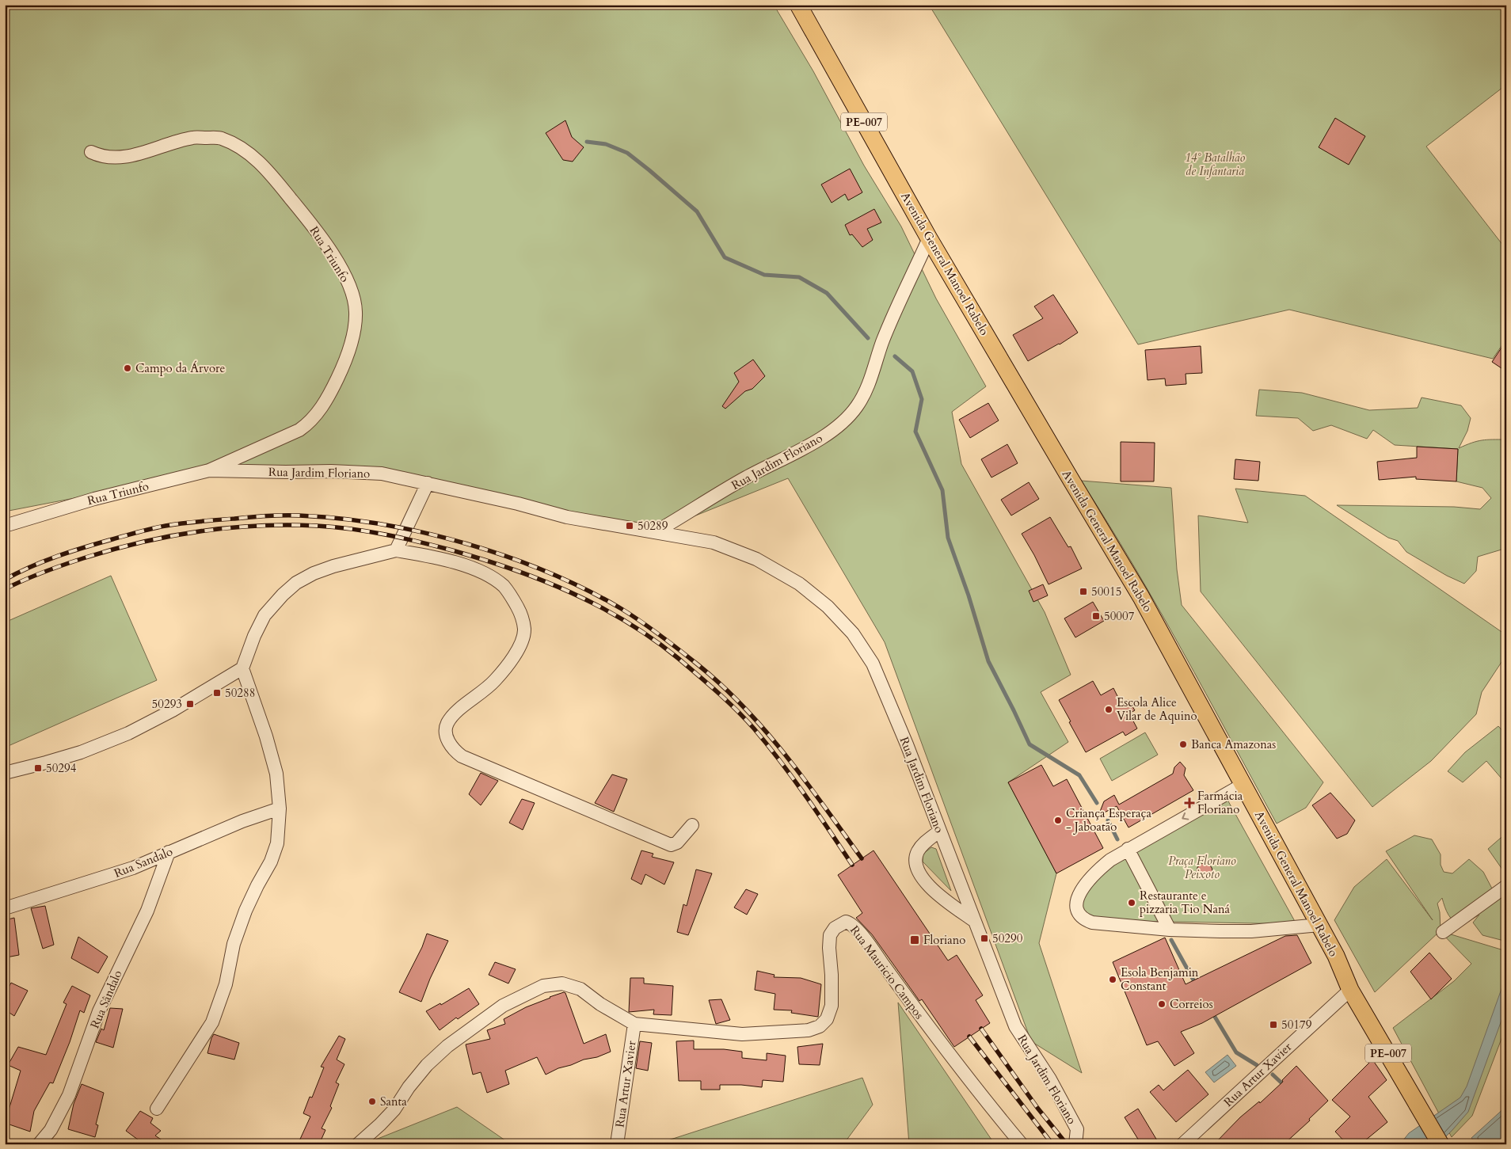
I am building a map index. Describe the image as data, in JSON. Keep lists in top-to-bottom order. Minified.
{"streets":{"main road":["PE-007","Avenida General Manoel Rabelo"],"street":["Rua Triunfo","Rua Jardim Floriano","Rua Sandalo","Rua Mauricio Campos","Rua Sândalo","Rua Artur Xavier"]},"crossings":[["Rua Triunfo","Rua Jardim Floriano"],["Avenida General Manoel Rabelo","Rua Jardim Floriano"],["Avenida General Manoel Rabelo","Rua Artur Xavier"],["Rua Sandalo","Rua Sândalo"],["Rua Mauricio Campos","Rua Artur Xavier"]],"parks":["14° Batalhão de Infantaria","Praça Floriano Peixoto"],"places":{"other":["Campo da Árvore","Escola Alice Vilar de Aquino","Banca Amazonas","Criança Esperaça - Jaboatão","Restaurante e pizzaria Tio Naná","Esola Benjamin Constant","Correios","Santa"],"transit":["50289","50015","50007","50288","50293","50294","50290","Floriano","50179"],"health":["Farmácia Floriano"]}}
